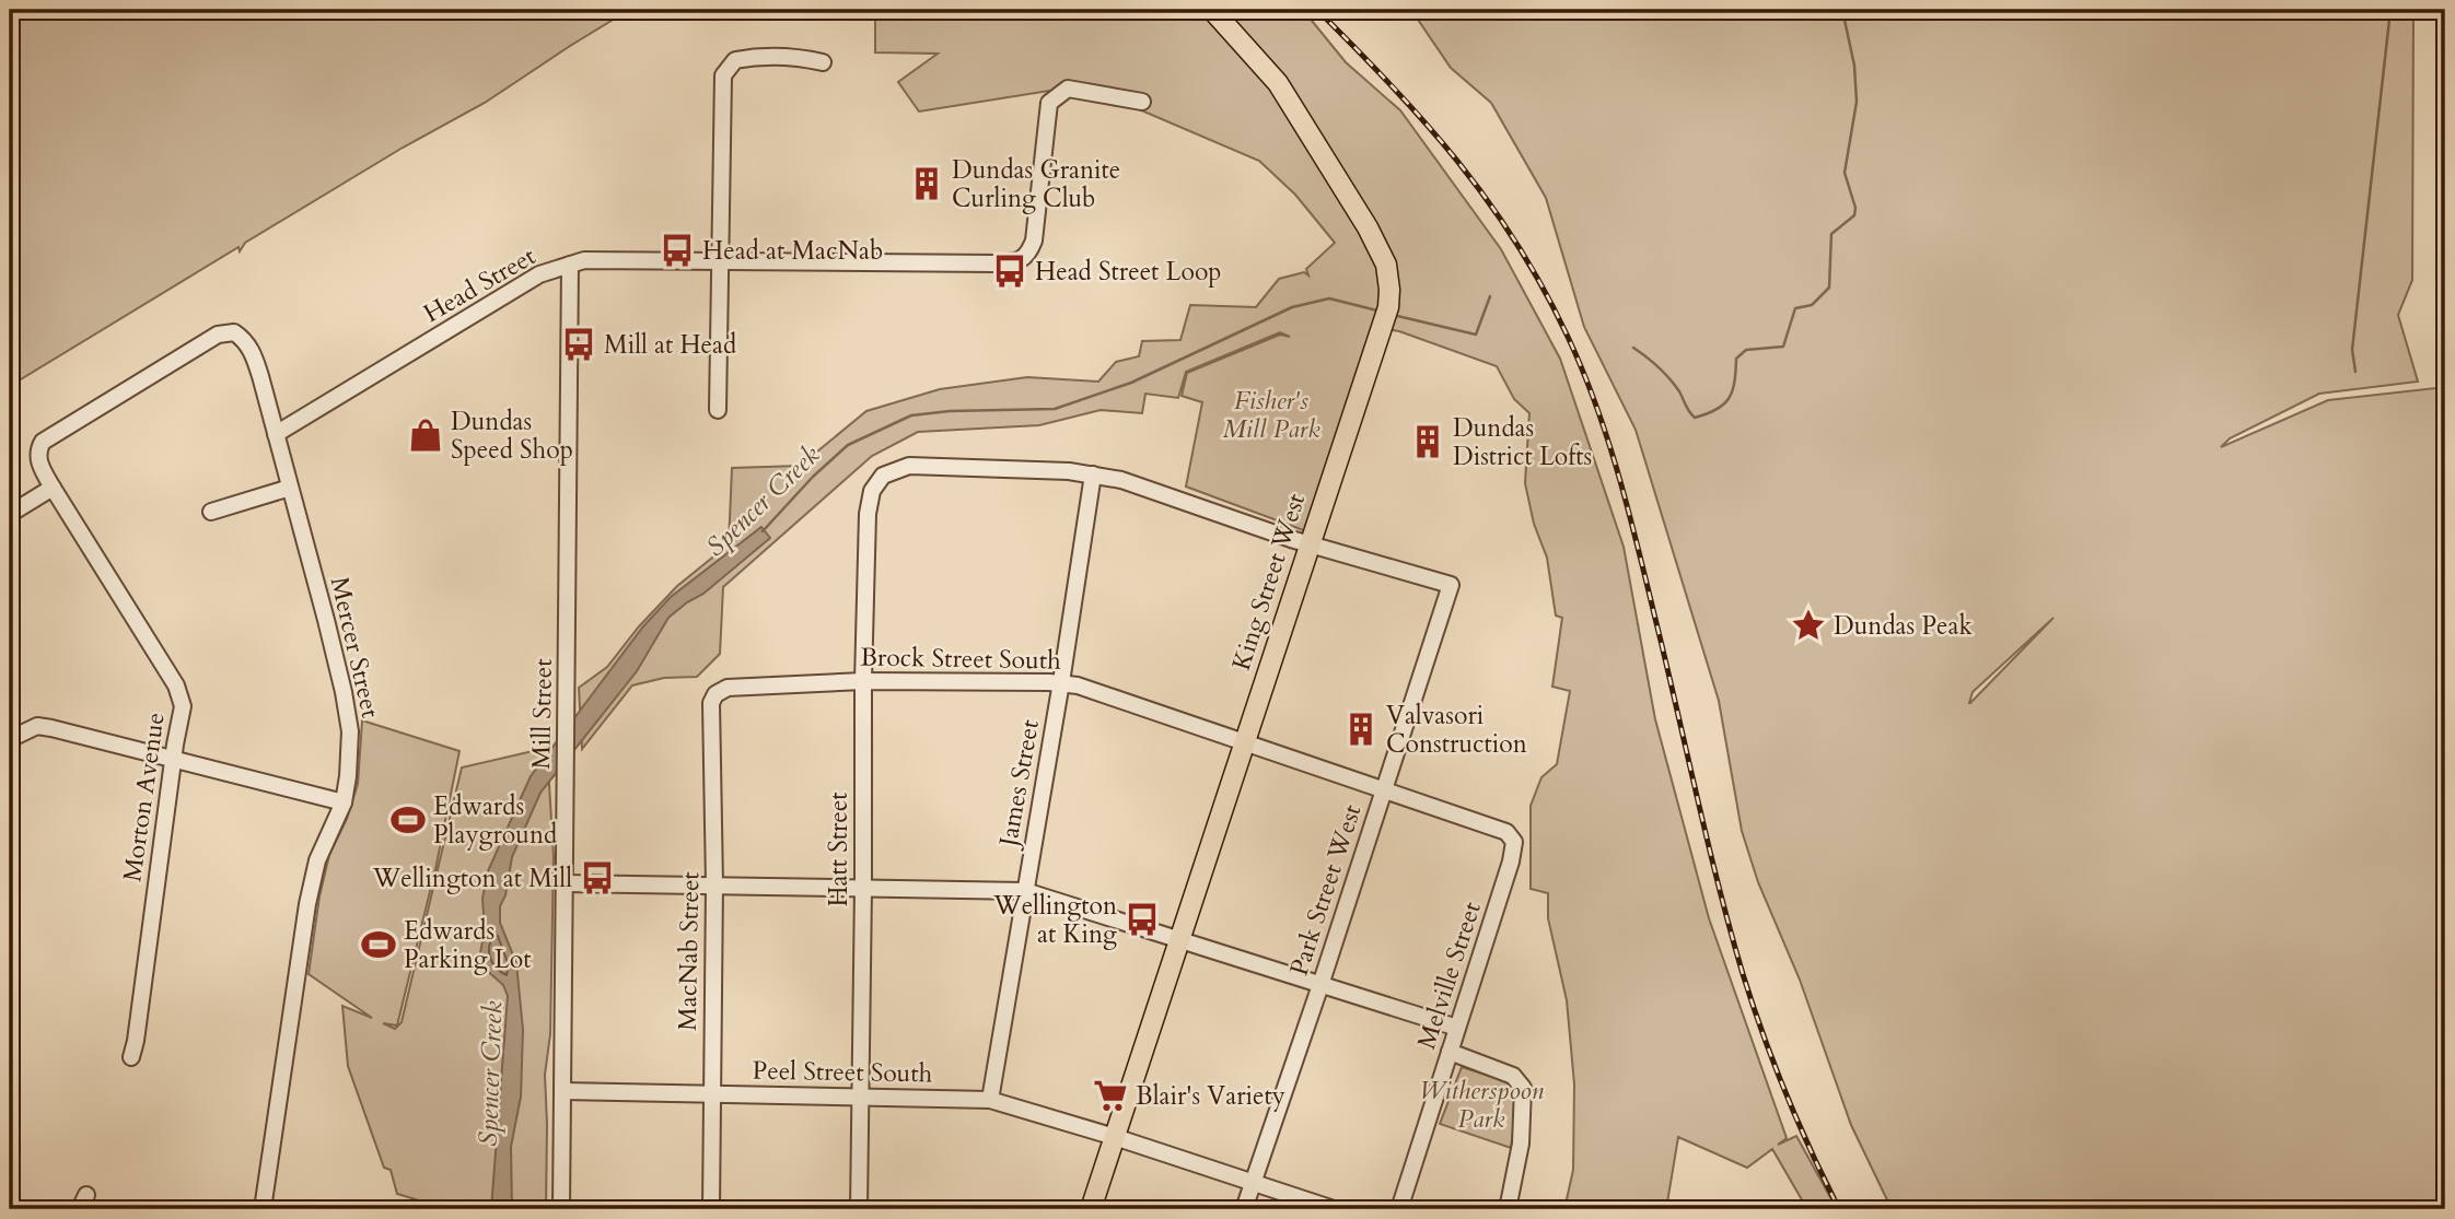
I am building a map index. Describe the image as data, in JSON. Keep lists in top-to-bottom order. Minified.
{"streets":{"main road":["King Street West"],"street":["Head Street","Mercer Street","Brock Street South","Mill Street","James Street","Morton Avenue","Hatt Street","Park Street West","MacNab Street","Melville Street","Peel Street South"]},"crossings":[["Head Street","Mercer Street"],["Head Street","Mill Street"],["King Street West","Brock Street South"],["King Street West","Park Street West"],["King Street West","Peel Street South"],["Mercer Street","Morton Avenue"],["Brock Street South","James Street"],["Brock Street South","Hatt Street"],["Brock Street South","Park Street West"],["Brock Street South","MacNab Street"],["Brock Street South","Melville Street"],["Mill Street","Peel Street South"],["James Street","Hatt Street"],["James Street","Peel Street South"],["Hatt Street","Peel Street South"],["Park Street West","Peel Street South"],["MacNab Street","Peel Street South"]],"water":["Spencer Creek"],"parks":["Fisher's Mill Park","Witherspoon Park"],"places":{"building":["Dundas Granite Curling Club","Dundas District Lofts","Valvasori Construction"],"bus stop":["Head at MacNab","Head Street Loop","Mill at Head","Wellington at Mill","Wellington at King"],"shop":["Dundas Speed Shop"],"place":["Dundas Peak"],"sports":["Edwards Playground","Edwards Parking Lot"],"supermarket":["Blair's Variety"]}}
